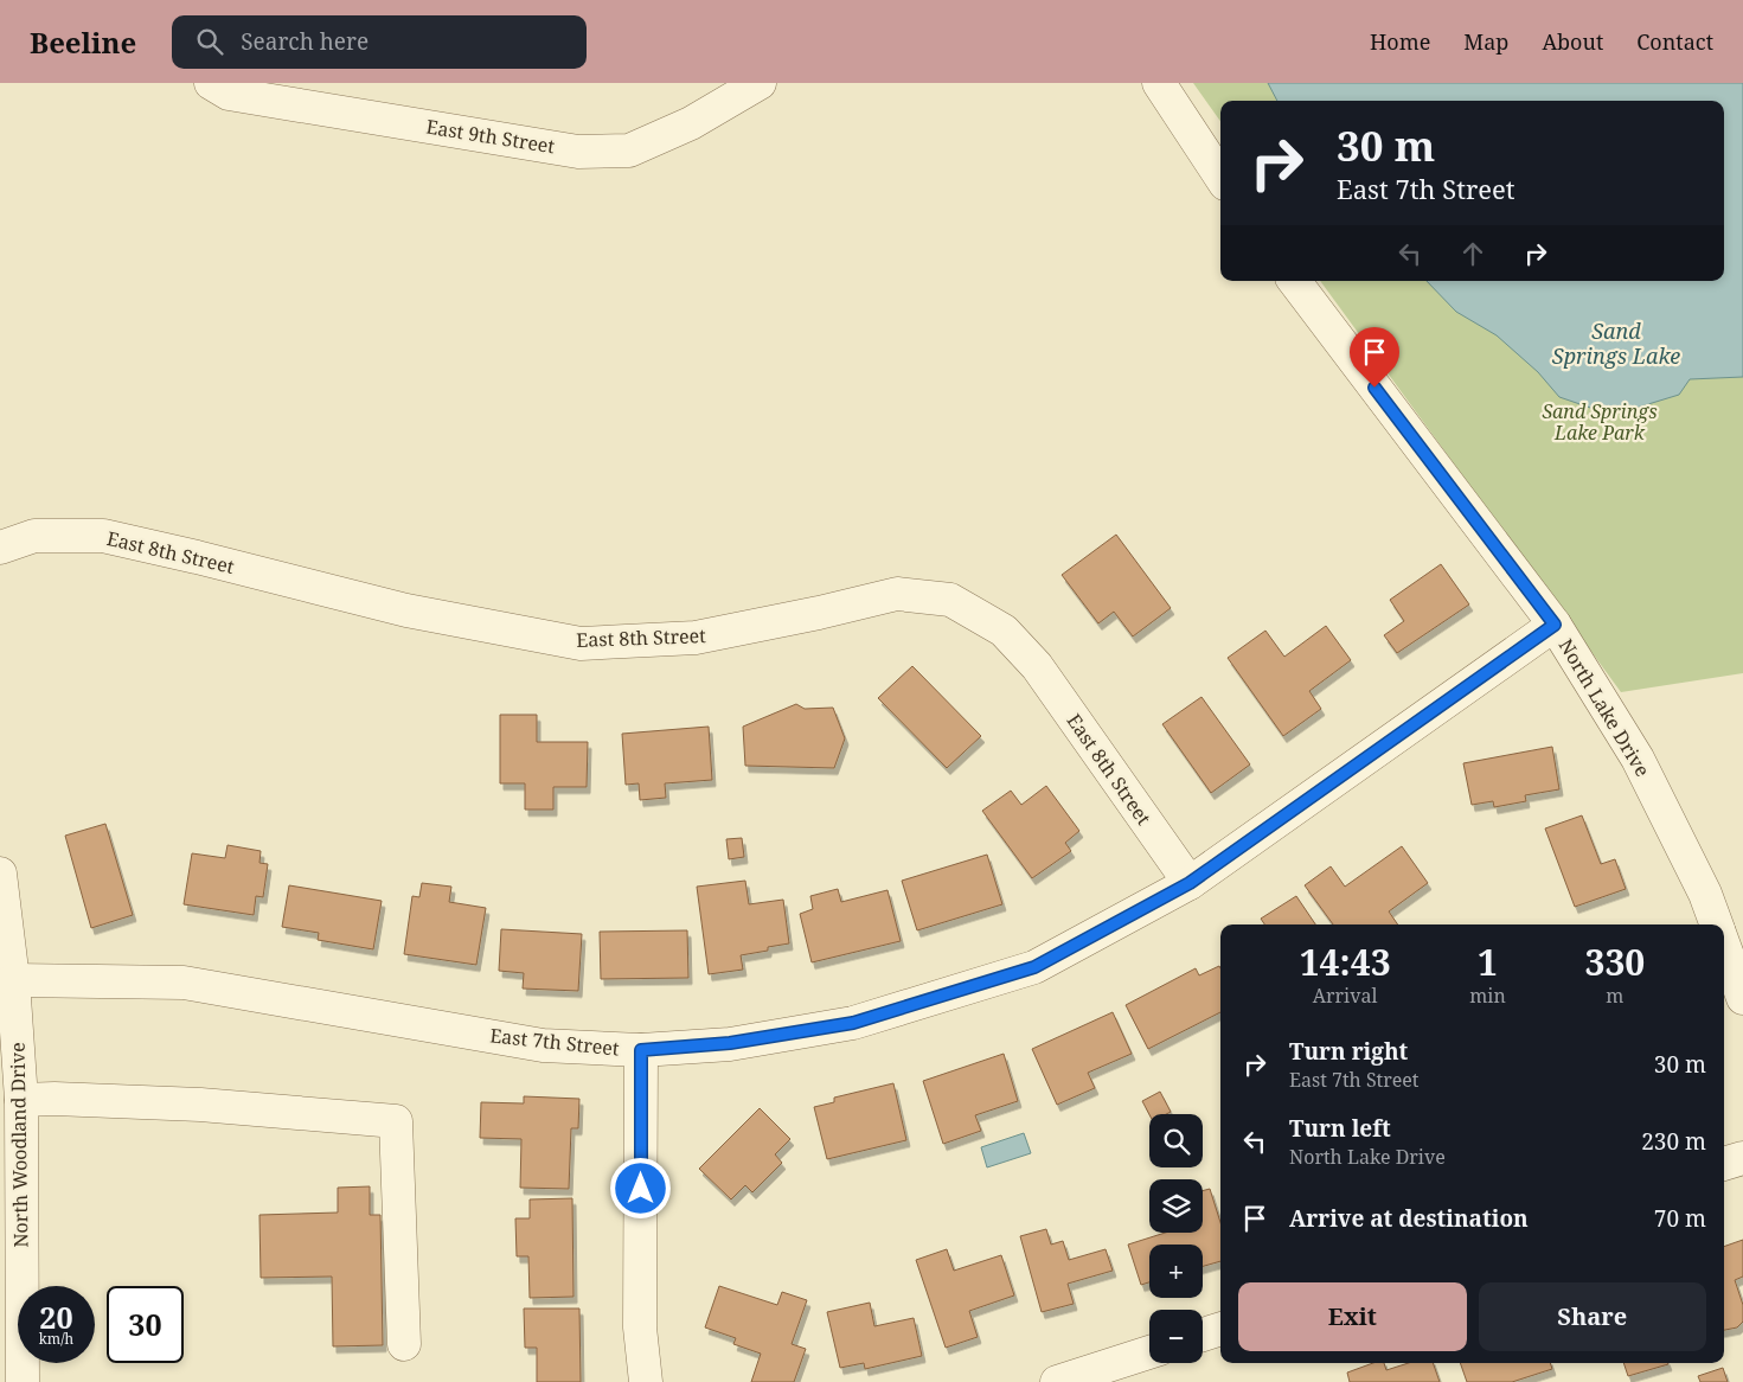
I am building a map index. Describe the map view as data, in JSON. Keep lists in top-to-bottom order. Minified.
{"streets":{"street":["East 9th Street","East 8th Street","North Lake Drive","East 7th Street","North Woodland Drive"]},"crossings":[["East 8th Street","East 7th Street"],["North Lake Drive","East 7th Street"],["East 7th Street","North Woodland Drive"]],"water":["Sand Springs Lake"],"parks":["Sand Springs Lake Park"],"page":{"header":"Beeline","search":"Search here","nav":["Home","Map","About","Contact"],"turn":["30 m","East 7th Street"],"eta":["14:43","Arrival","1","min","330","m"],"list":[{"name":"Turn right","note":"East 7th Street","value":"30 m"},{"name":"Turn left","note":"North Lake Drive","value":"230 m"},{"name":"Arrive at destination","value":"70 m"}],"map_buttons":["+","−"],"buttons":["Exit","Share"],"speed":"20 km/h","limit":"30"}}
